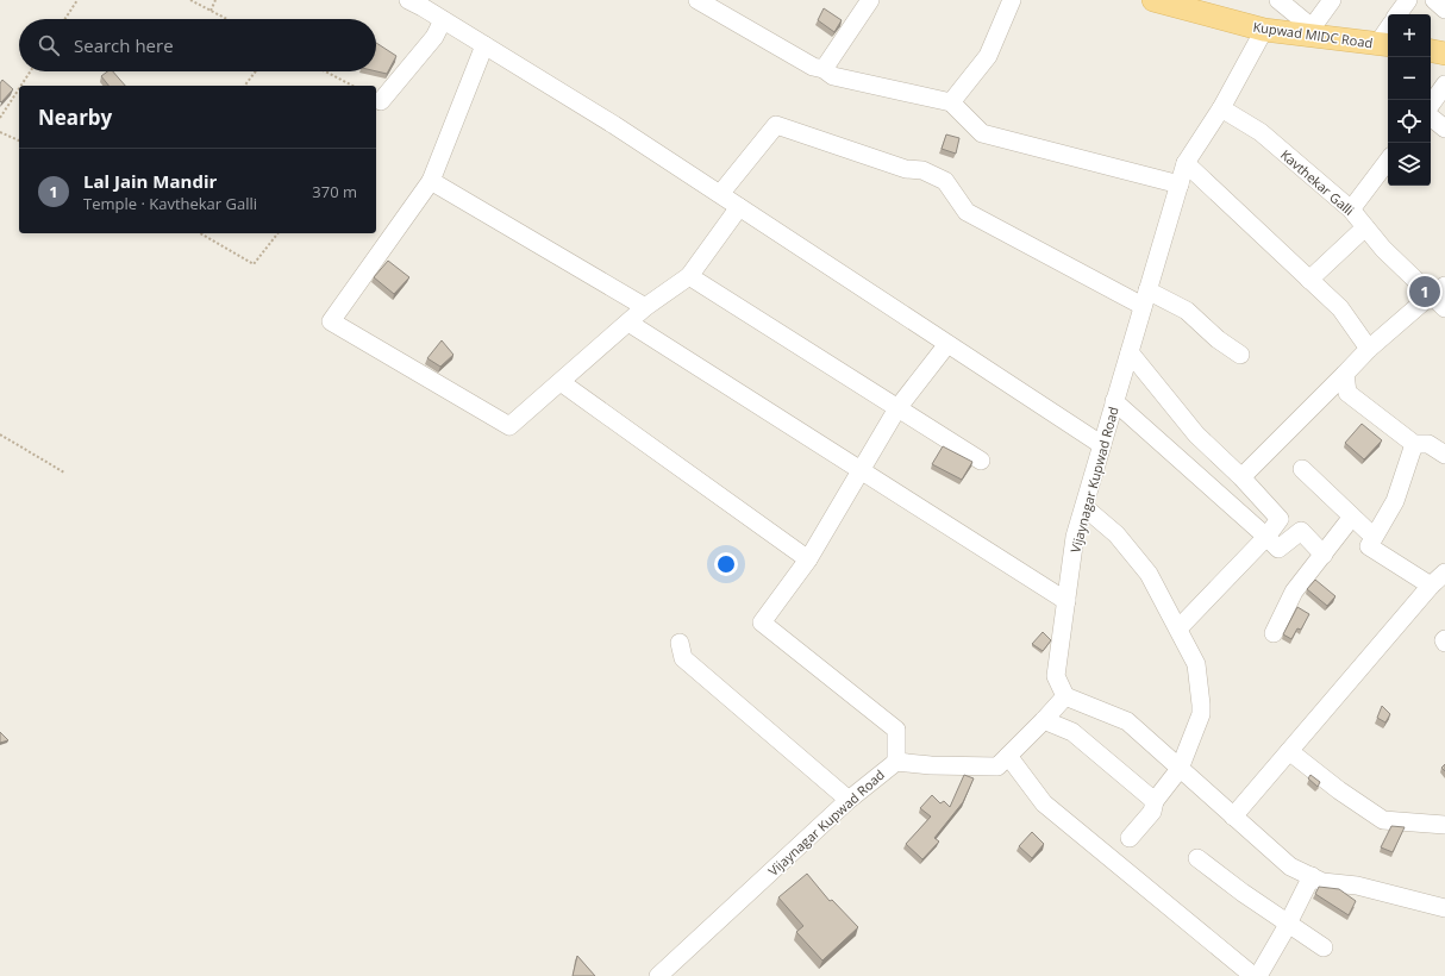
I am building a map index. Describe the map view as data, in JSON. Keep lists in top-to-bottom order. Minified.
{"streets":{"main road":["Kupwad MIDC Road"],"street":["Kavthekar Galli","Vijaynagar Kupwad Road"]},"crossings":[["Kupwad MIDC Road","Vijaynagar Kupwad Road"],["Kavthekar Galli","Vijaynagar Kupwad Road"]],"page":{"map_buttons":["+","−"],"search":"Search here","heading":"Nearby","list":[{"mark":"1","name":"Lal Jain Mandir","note":"Temple · Kavthekar Galli","value":"370 m"}],"pins":"1"}}
